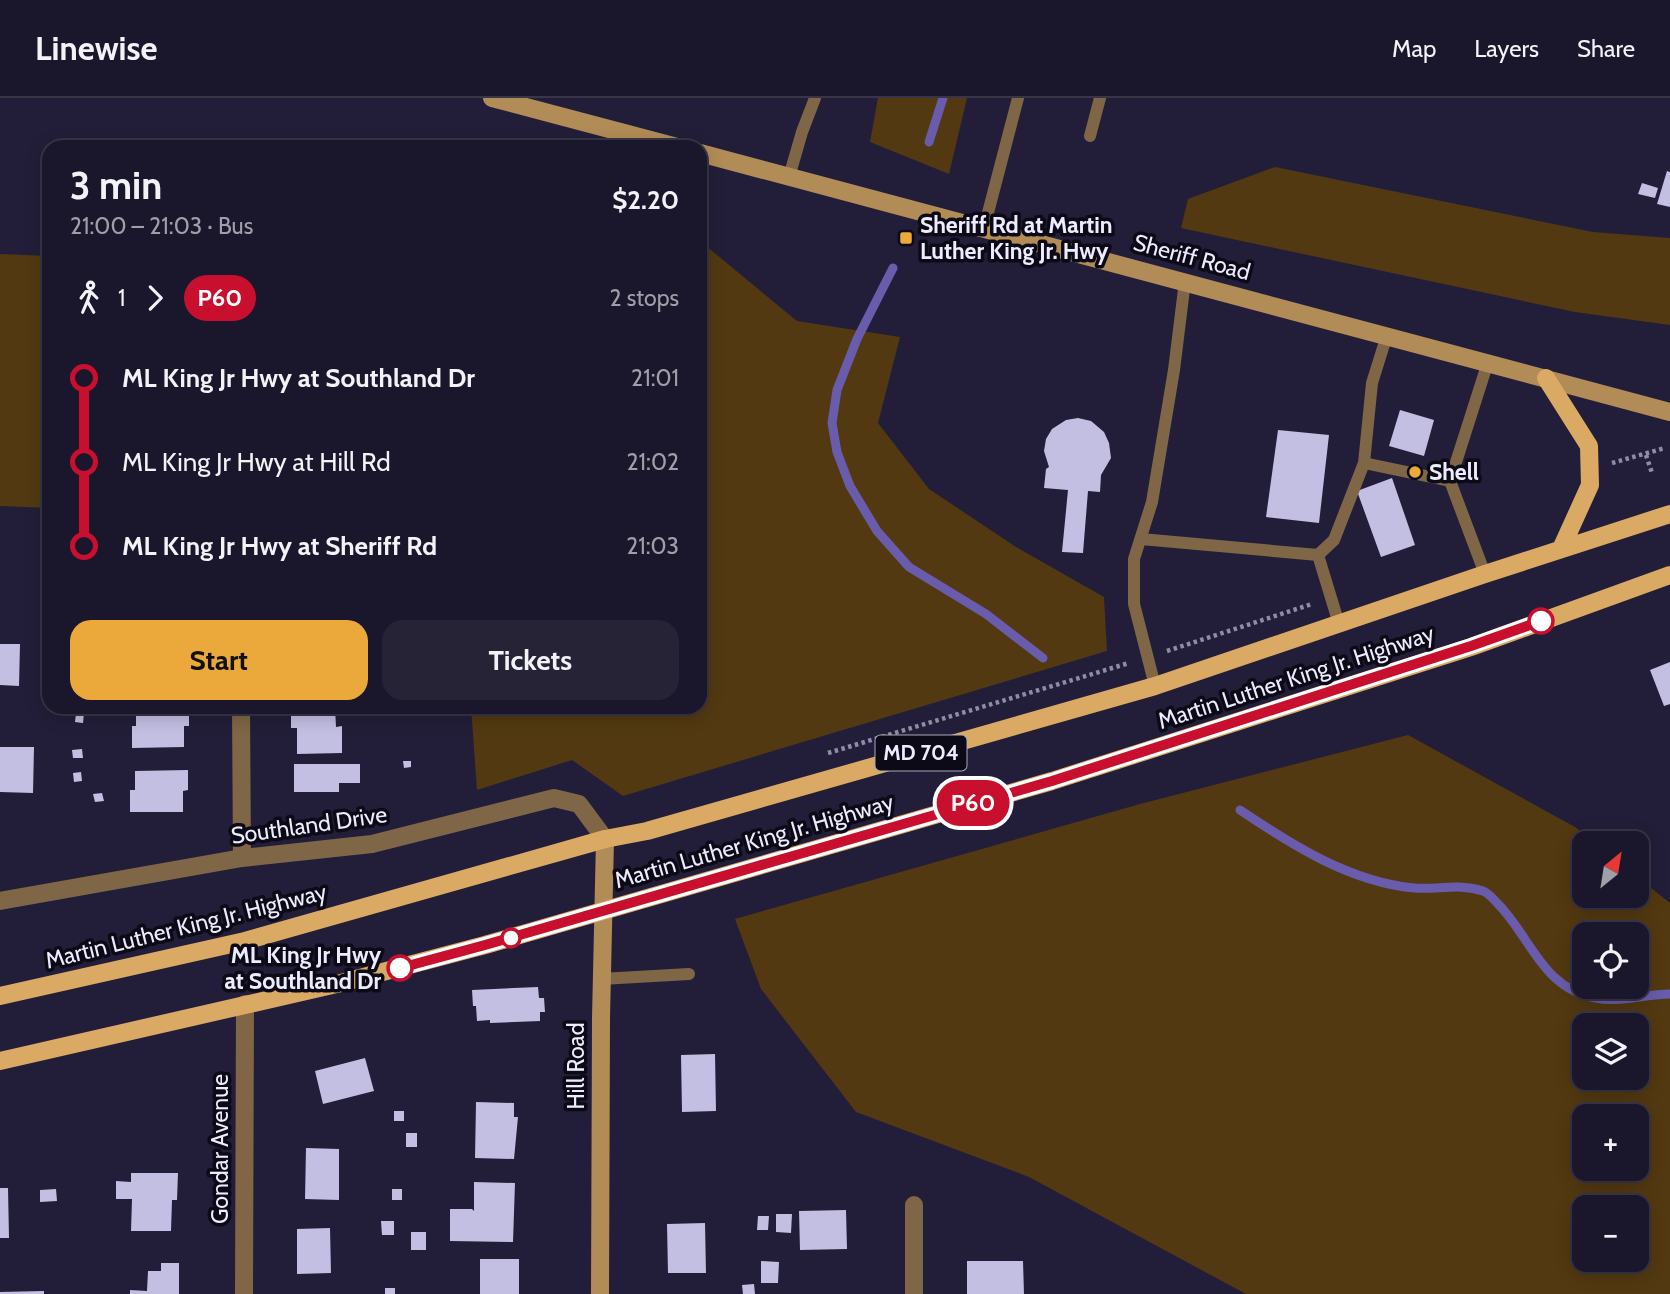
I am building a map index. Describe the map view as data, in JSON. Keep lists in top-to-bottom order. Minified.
{"streets":{"main road":["Sheriff Road","Martin Luther King Jr. Highway","MD 704","Hill Road"],"street":["Southland Drive","Gondar Avenue"]},"crossings":[["Martin Luther King Jr. Highway","Southland Drive"],["Martin Luther King Jr. Highway","Hill Road"],["Martin Luther King Jr. Highway","Gondar Avenue"],["Southland Drive","Hill Road"]],"places":{"transit":["Sheriff Rd at Martin Luther King Jr. Hwy"],"other":["Shell","ML King Jr Hwy at Southland Dr"]},"lines":["bus line P60"],"north":"top right","page":{"header":"Linewise","nav":["Map","Layers","Share"],"on_map":"P60","heading":["3 min","21:00 – 21:03 · Bus","$2.20"],"legs":["1","P60","2 stops"],"list":[{"name":"ML King Jr Hwy at Southland Dr","value":"21:01"},{"name":"ML King Jr Hwy at Hill Rd","value":"21:02"},{"name":"ML King Jr Hwy at Sheriff Rd","value":"21:03"}],"buttons":["Start","Tickets"],"map_buttons":["+","−"]}}
